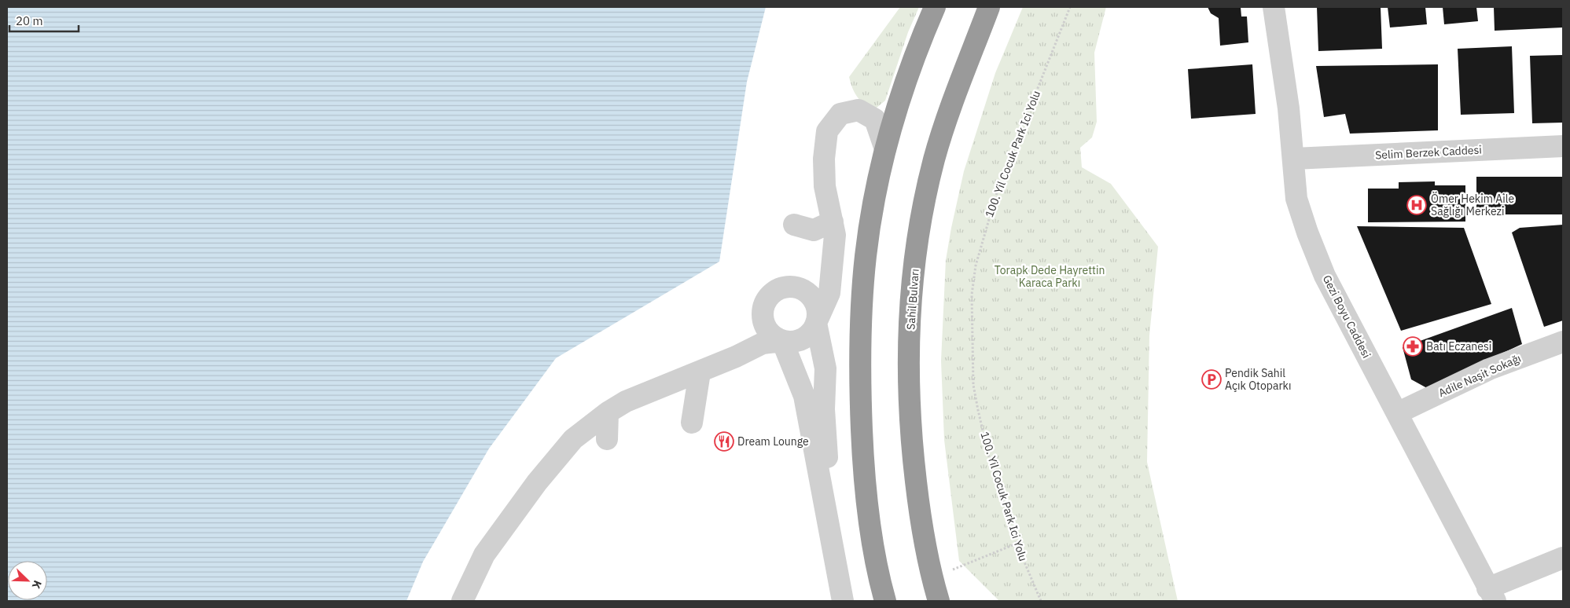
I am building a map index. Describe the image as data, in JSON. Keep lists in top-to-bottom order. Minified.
{"streets":{"highway":["Sahil Bulvarı"],"street":["Selim Berzek Caddesi","Gezi Boyu Caddesi","Adile Naşit Sokağı"],"path":["100. Yil Cocuk Park Ici Yolu"]},"crossings":[["Selim Berzek Caddesi","Gezi Boyu Caddesi"],["Gezi Boyu Caddesi","Adile Naşit Sokağı"]],"parks":["Torapk Dede Hayrettin Karaca Parkı"],"places":{"hospital":["Ömer Hekim Aile Sağlığı Merkezi"],"pharmacy":["Batı Eczanesi"],"parking":["Pendik Sahil Açık Otoparkı"],"restaurant":["Dream Lounge"]},"scale_bar":"20 m","north":"bottom right"}
